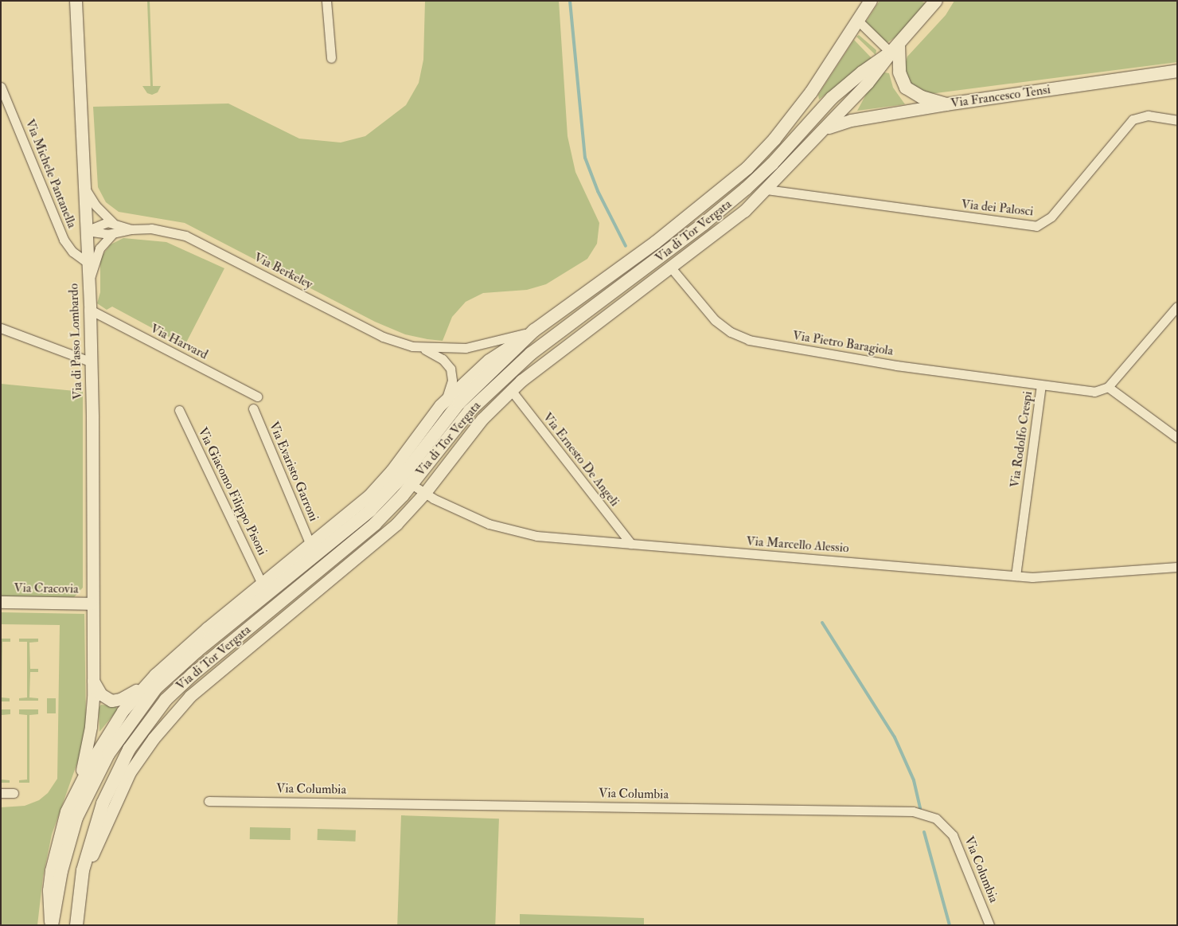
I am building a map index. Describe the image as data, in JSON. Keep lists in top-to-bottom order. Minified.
{"streets":{"main road":["Via Francesco Tensi","Via di Tor Vergata"],"street":["Via Michele Pantanella","Via dei Palosci","Via Berkeley","Via di Passo Lombardo","Via Harvard","Via Pietro Baragiola","Via Rodolfo Crespi","Via Ernesto De Angeli","Via Evaristo Garroni","Via Giacomo Filippo Pisoni","Via Marcello Alessio","Via Cracovia","Via Columbia"]},"crossings":[["Via Francesco Tensi","Via di Tor Vergata"],["Via Michele Pantanella","Via di Passo Lombardo"],["Via dei Palosci","Via di Tor Vergata"],["Via di Tor Vergata","Via Berkeley"],["Via di Tor Vergata","Via di Passo Lombardo"],["Via di Tor Vergata","Via Pietro Baragiola"],["Via di Tor Vergata","Via Ernesto De Angeli"],["Via di Tor Vergata","Via Evaristo Garroni"],["Via di Tor Vergata","Via Giacomo Filippo Pisoni"],["Via di Tor Vergata","Via Marcello Alessio"],["Via Berkeley","Via di Passo Lombardo"],["Via di Passo Lombardo","Via Harvard"],["Via di Passo Lombardo","Via Cracovia"],["Via Pietro Baragiola","Via Rodolfo Crespi"],["Via Rodolfo Crespi","Via Marcello Alessio"],["Via Ernesto De Angeli","Via Marcello Alessio"]]}
